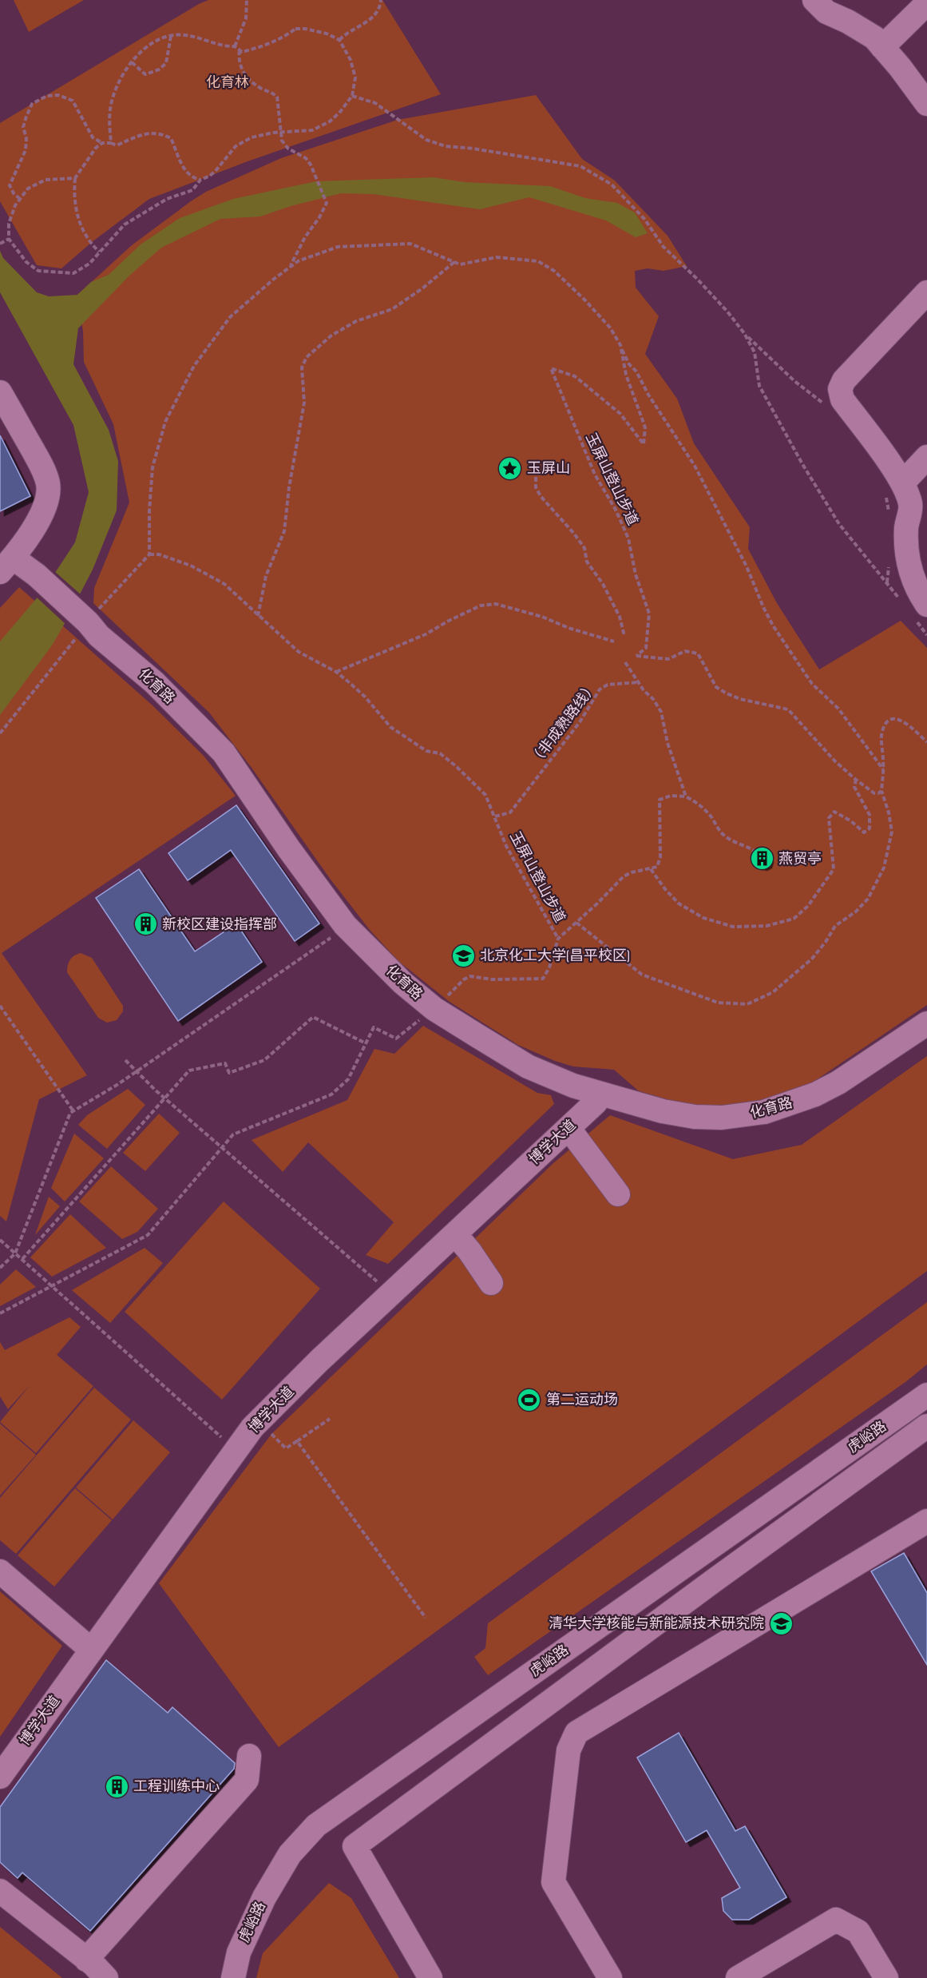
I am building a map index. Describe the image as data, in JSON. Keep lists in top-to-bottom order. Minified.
{"streets":{"street":["化育路","博学大道","虎峪路"],"path":["玉屏山登山步道","（非成熟路线）"]},"crossings":[["玉屏山登山步道","（非成熟路线）"],["化育路","博学大道"]],"parks":["化育林"],"places":{"place":["玉屏山"],"building":["燕贸亭","新校区建设指挥部","工程训练中心"],"school or university":["北京化工大学(昌平校区)","清华大学核能与新能源技术研究院"],"sports":["第二运动场"]}}
